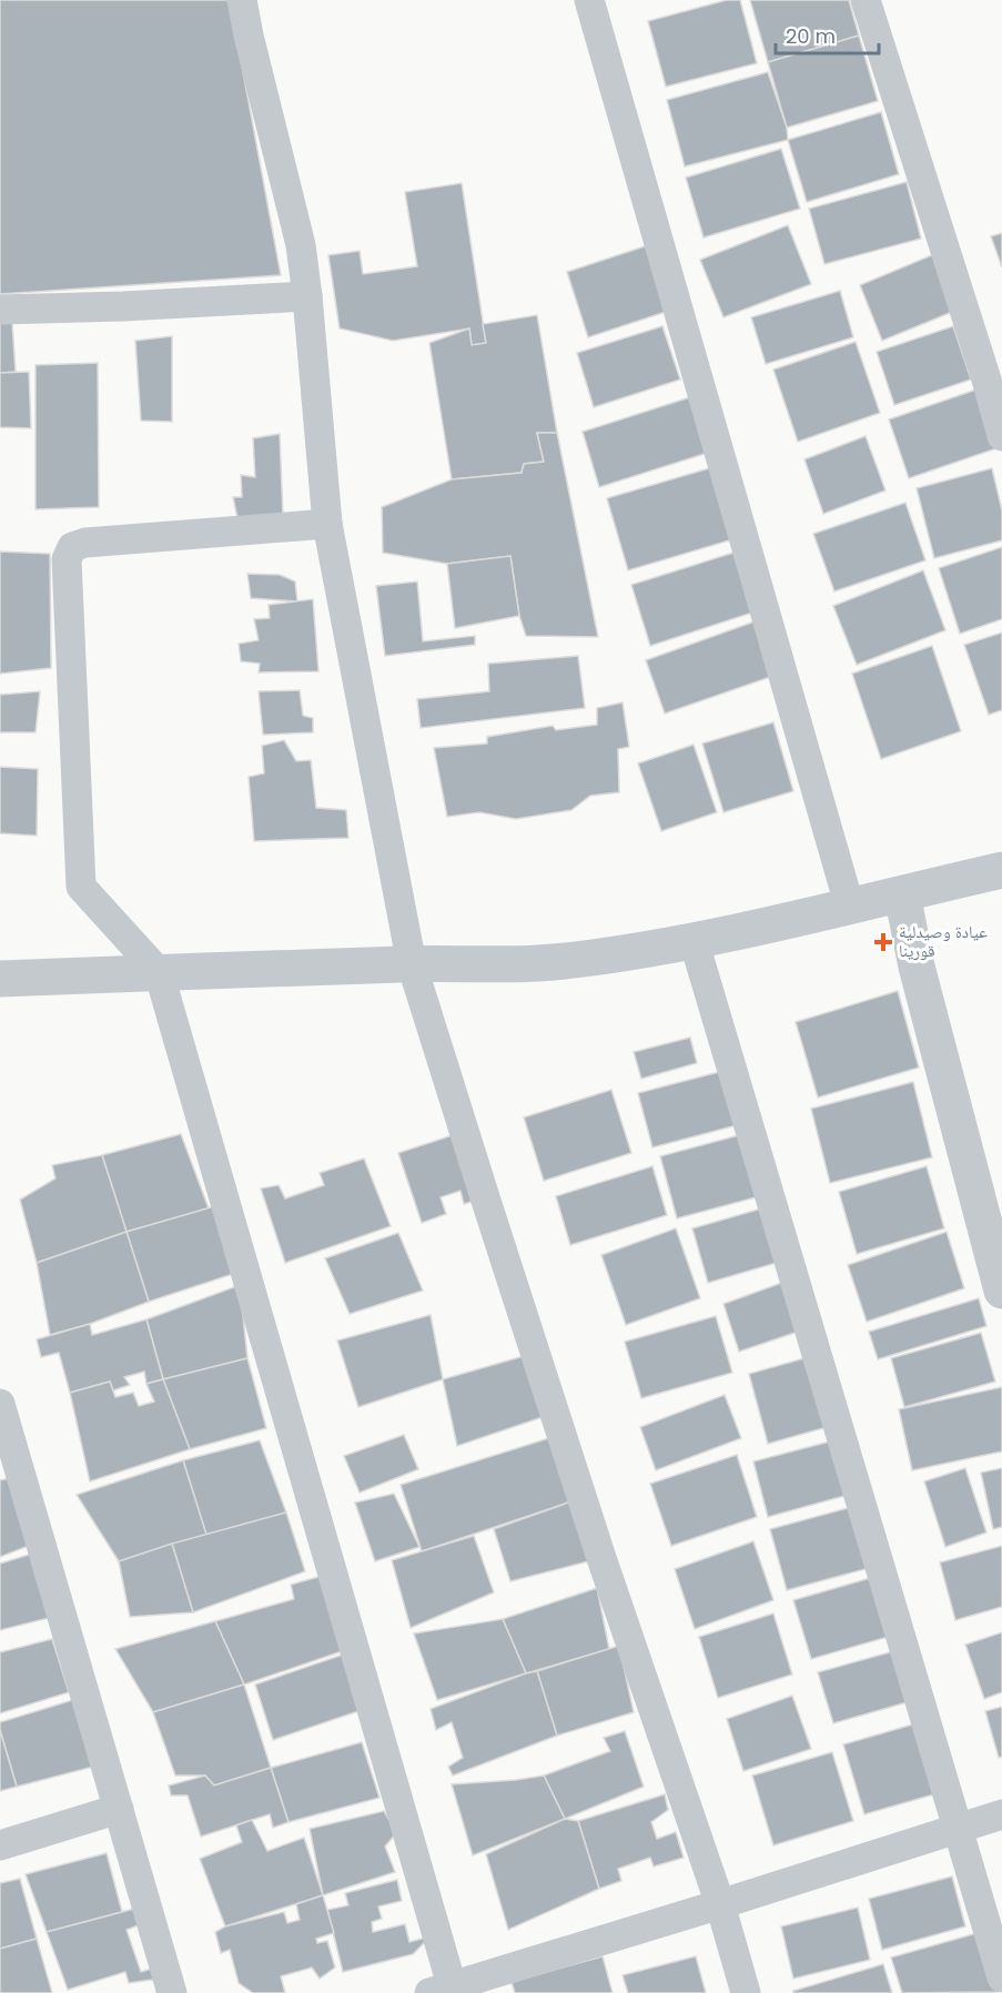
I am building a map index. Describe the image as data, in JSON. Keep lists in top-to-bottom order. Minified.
{"places":{"health":["عيادة وصيدلية قورينا"]},"scale_bar":"20 m"}
